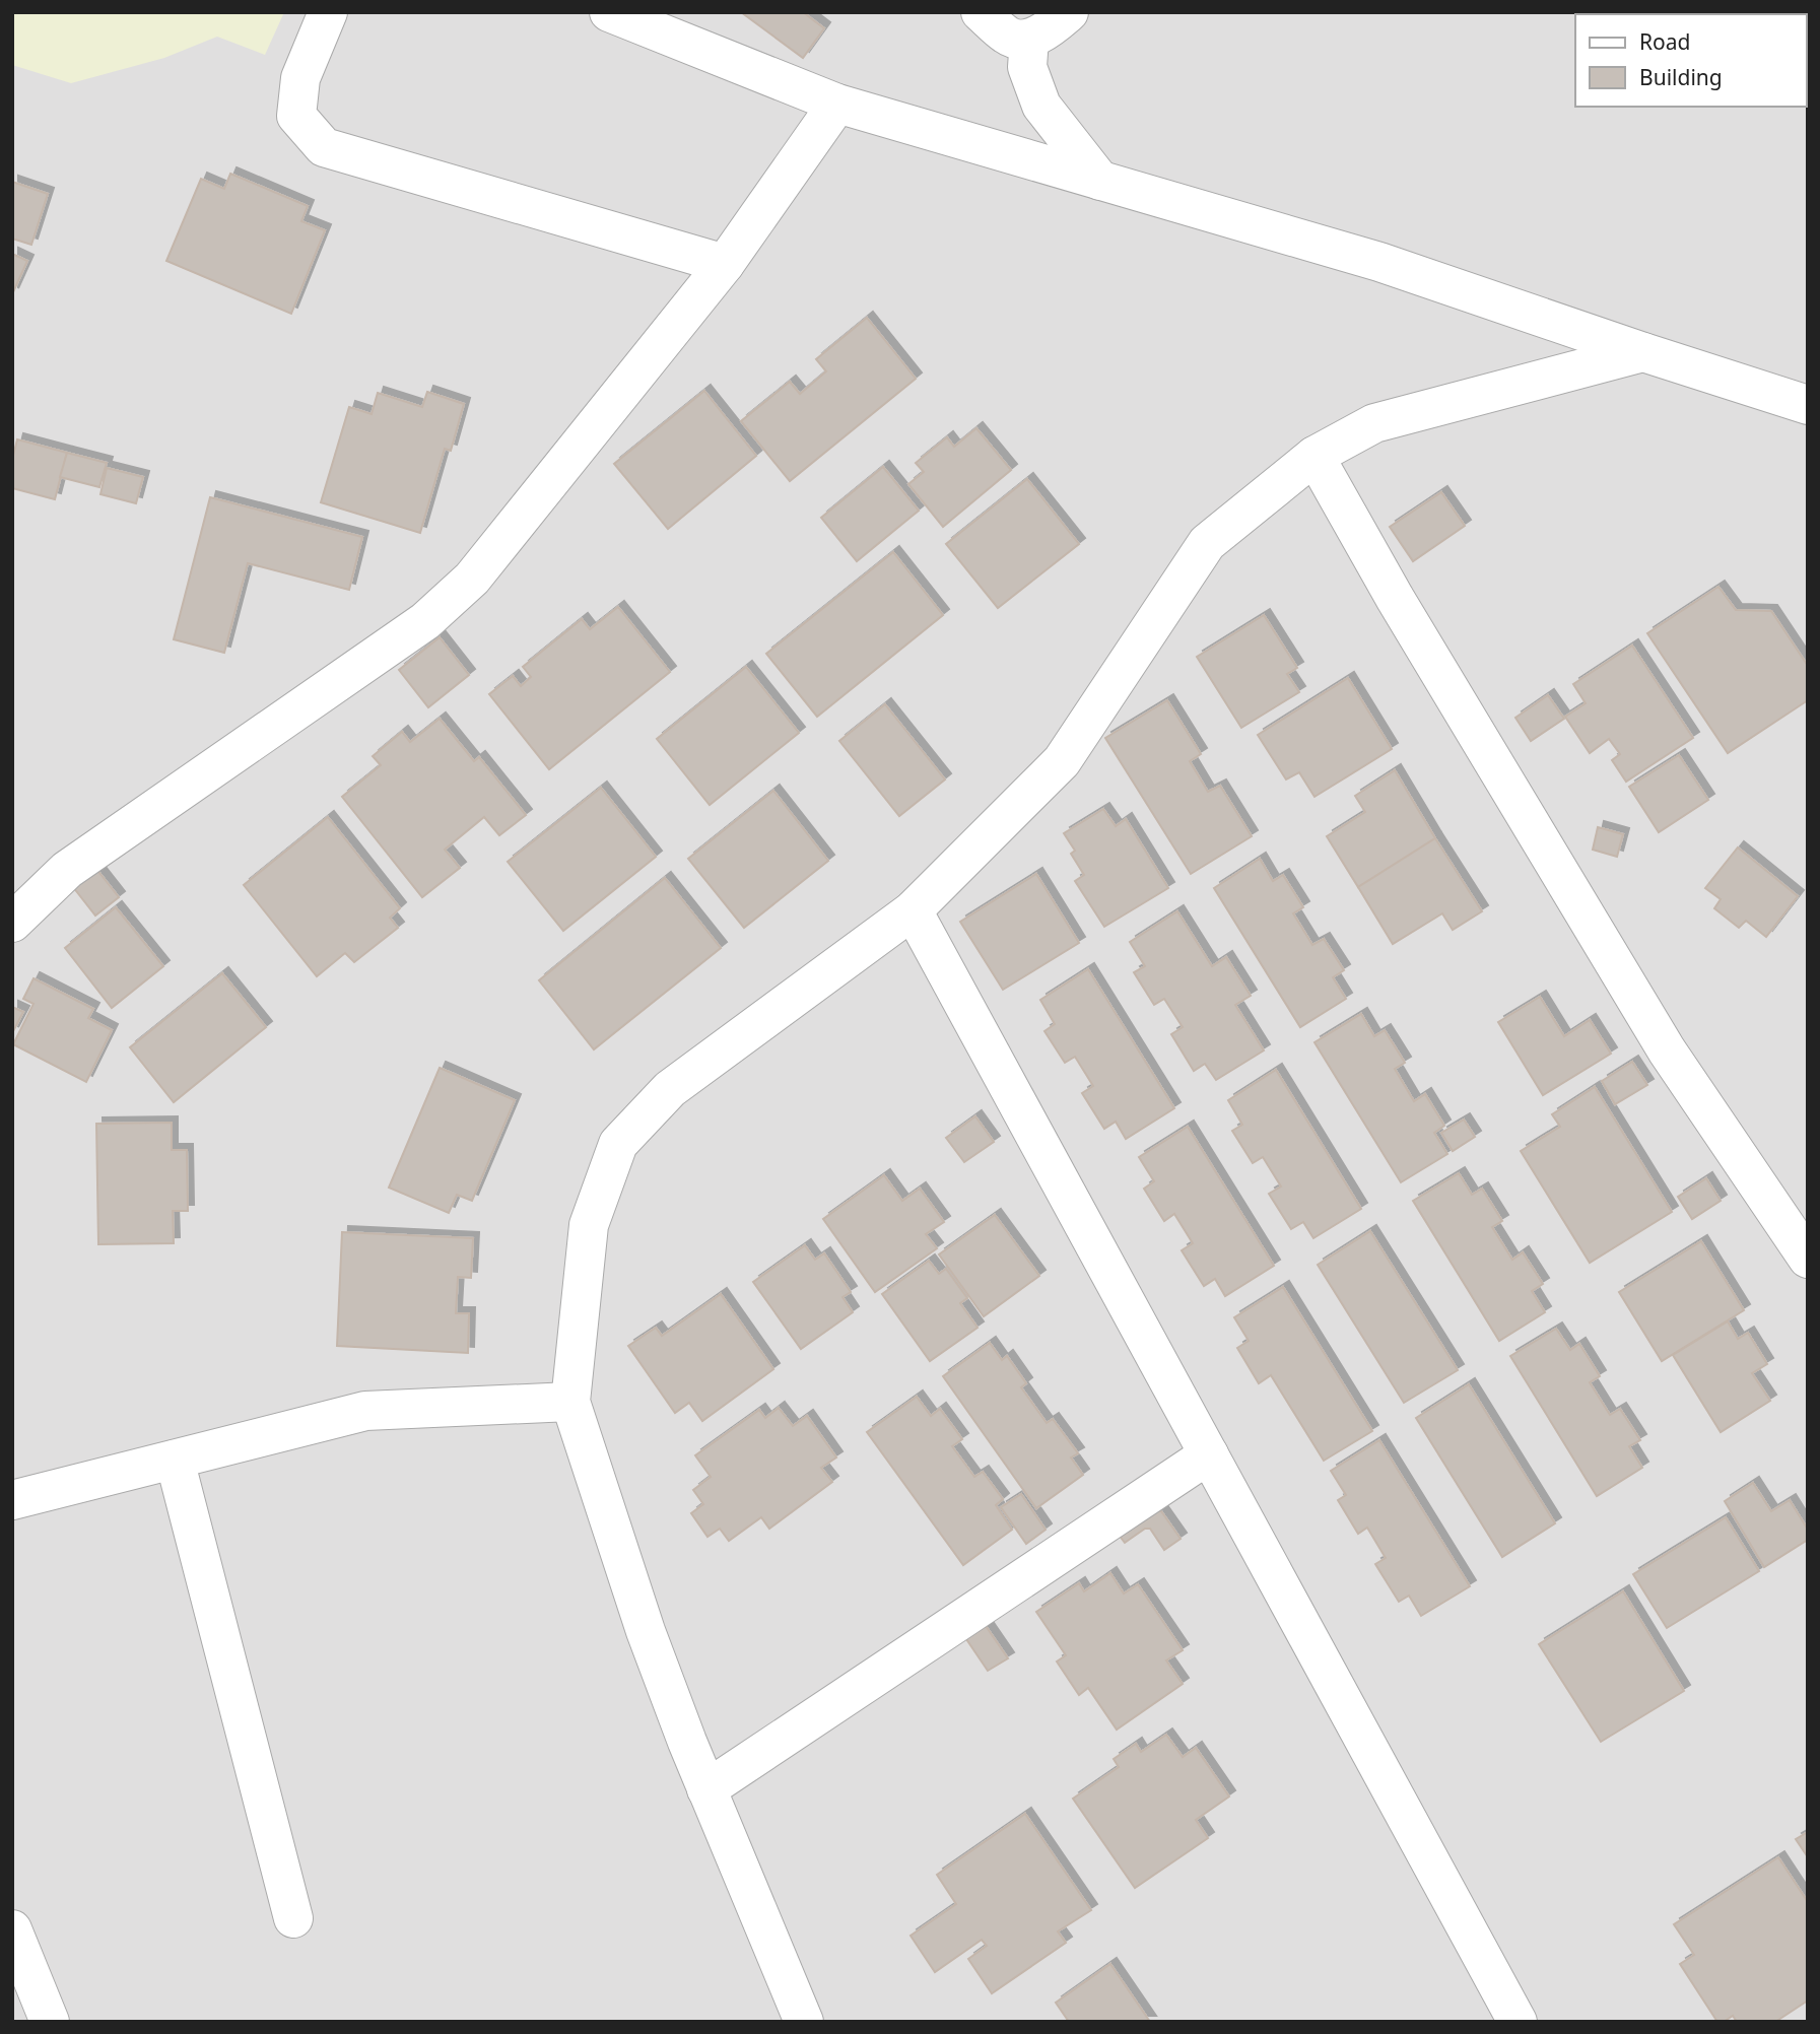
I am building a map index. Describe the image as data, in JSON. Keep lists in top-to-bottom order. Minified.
{"legend":["Road","Building"]}
